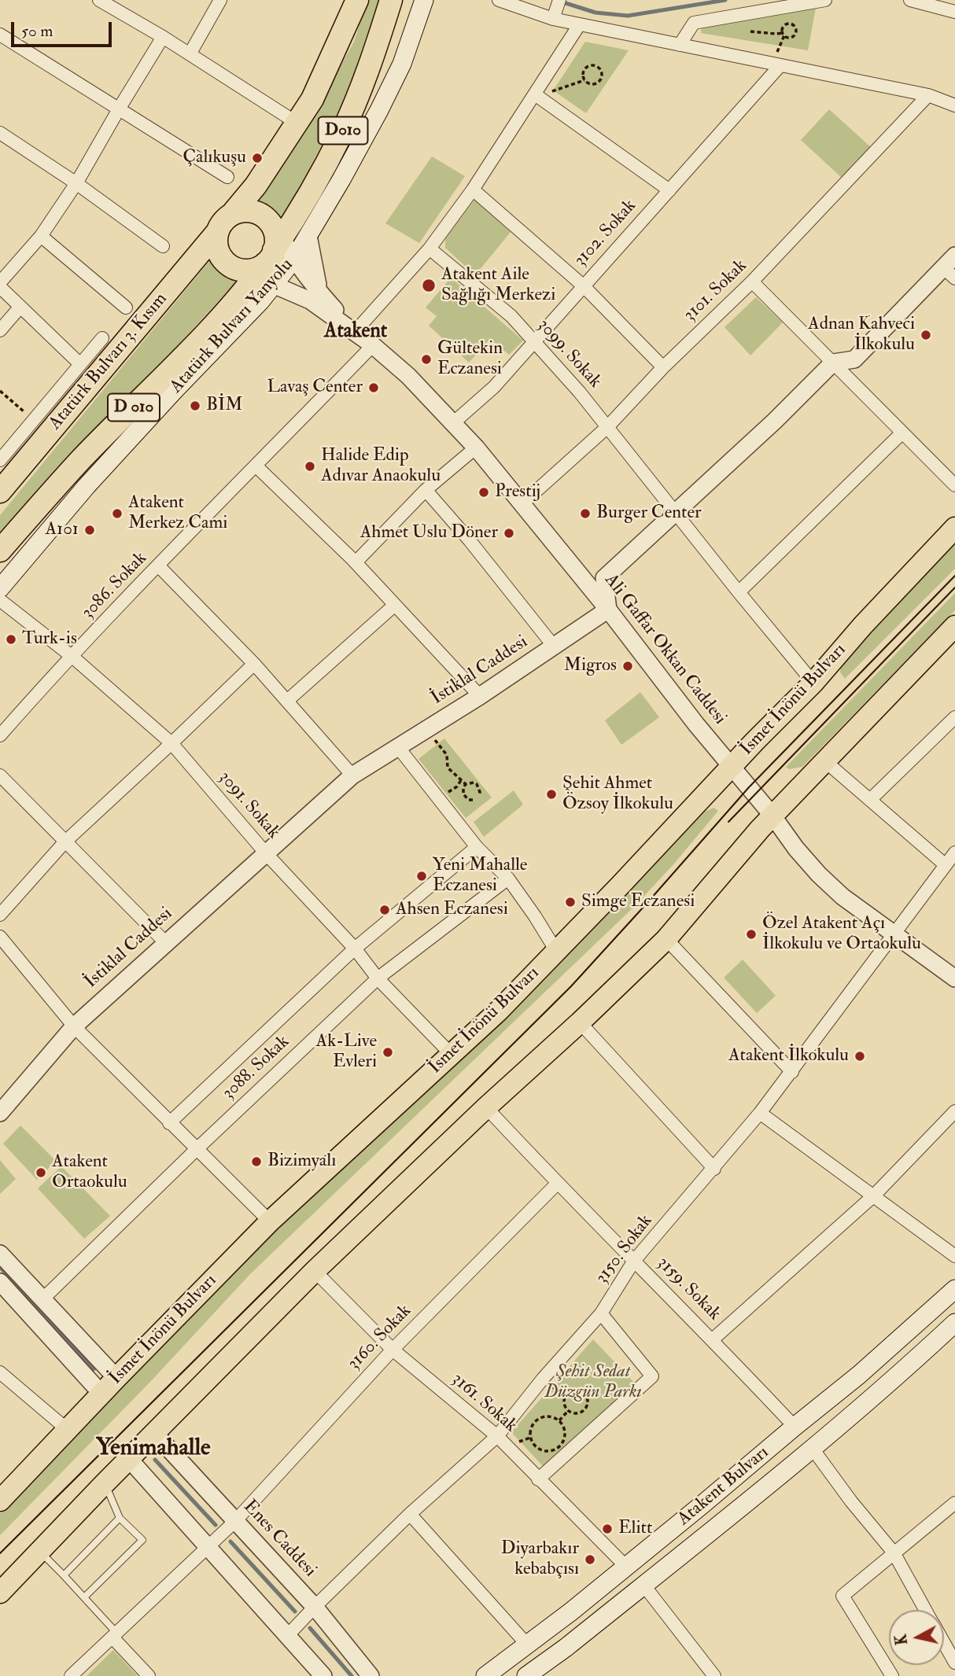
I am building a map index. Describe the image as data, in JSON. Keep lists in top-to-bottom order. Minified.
{"streets":{"highway":["D010","Atatürk Bulvarı 3. Kısım","D 010"],"main road":["Atatürk Bulvarı Yanyolu","İsmet İnönü Bulvarı","Atakent Bulvarı"],"street":["3102. Sokak","3101. Sokak","3099. Sokak","3086. Sokak","Ali Gaffar Okkan Caddesi","İstiklal Caddesi","3091. Sokak","3088. Sokak","3150. Sokak","3159. Sokak","3160. Sokak","3161. Sokak","Enes Caddesi"]},"crossings":[["D010","Atatürk Bulvarı Yanyolu"],["D010","Atatürk Bulvarı 3. Kısım"],["D010","D 010"],["3102. Sokak","3099. Sokak"],["3102. Sokak","Ali Gaffar Okkan Caddesi"],["3101. Sokak","3099. Sokak"],["3101. Sokak","Ali Gaffar Okkan Caddesi"],["Atatürk Bulvarı Yanyolu","Atatürk Bulvarı 3. Kısım"],["Atatürk Bulvarı Yanyolu","D 010"],["3099. Sokak","İsmet İnönü Bulvarı"],["Atatürk Bulvarı 3. Kısım","D 010"],["3086. Sokak","Ali Gaffar Okkan Caddesi"],["3086. Sokak","3091. Sokak"],["Ali Gaffar Okkan Caddesi","İstiklal Caddesi"],["Ali Gaffar Okkan Caddesi","İsmet İnönü Bulvarı"],["Ali Gaffar Okkan Caddesi","3150. Sokak"],["İstiklal Caddesi","3091. Sokak"],["İsmet İnönü Bulvarı","3091. Sokak"],["3091. Sokak","3088. Sokak"],["3150. Sokak","3159. Sokak"],["3150. Sokak","3161. Sokak"],["3150. Sokak","Enes Caddesi"],["3159. Sokak","3160. Sokak"],["3159. Sokak","Atakent Bulvarı"],["3160. Sokak","3161. Sokak"],["3160. Sokak","Enes Caddesi"],["3161. Sokak","Atakent Bulvarı"]],"districts":["Atakent","Yenimahalle"],"parks":["Şehit Sedat Düzgün Parkı"],"places":["Çalıkuşu","Atakent Aile Sağlığı Merkezi","Adnan Kahveci İlkokulu","Gültekin Eczanesi","Lavaş Center","BİM","Halide Edip Adıvar Anaokulu","Prestij","Atakent Merkez Cami","Burger Center","A101","Ahmet Uslu Döner","Turk-is","Migros","Şehit Ahmet Özsoy İlkokulu","Yeni Mahalle Eczanesi","Simge Eczanesi","Ahsen Eczanesi","Özel Atakent Açı İlkokulu ve Ortaokulu","Ak-Live Evleri","Atakent İlkokulu","Bizimyalı","Atakent Ortaokulu","Elitt","Diyarbakır kebabçısı"],"scale_bar":"50 m","north":"left"}
